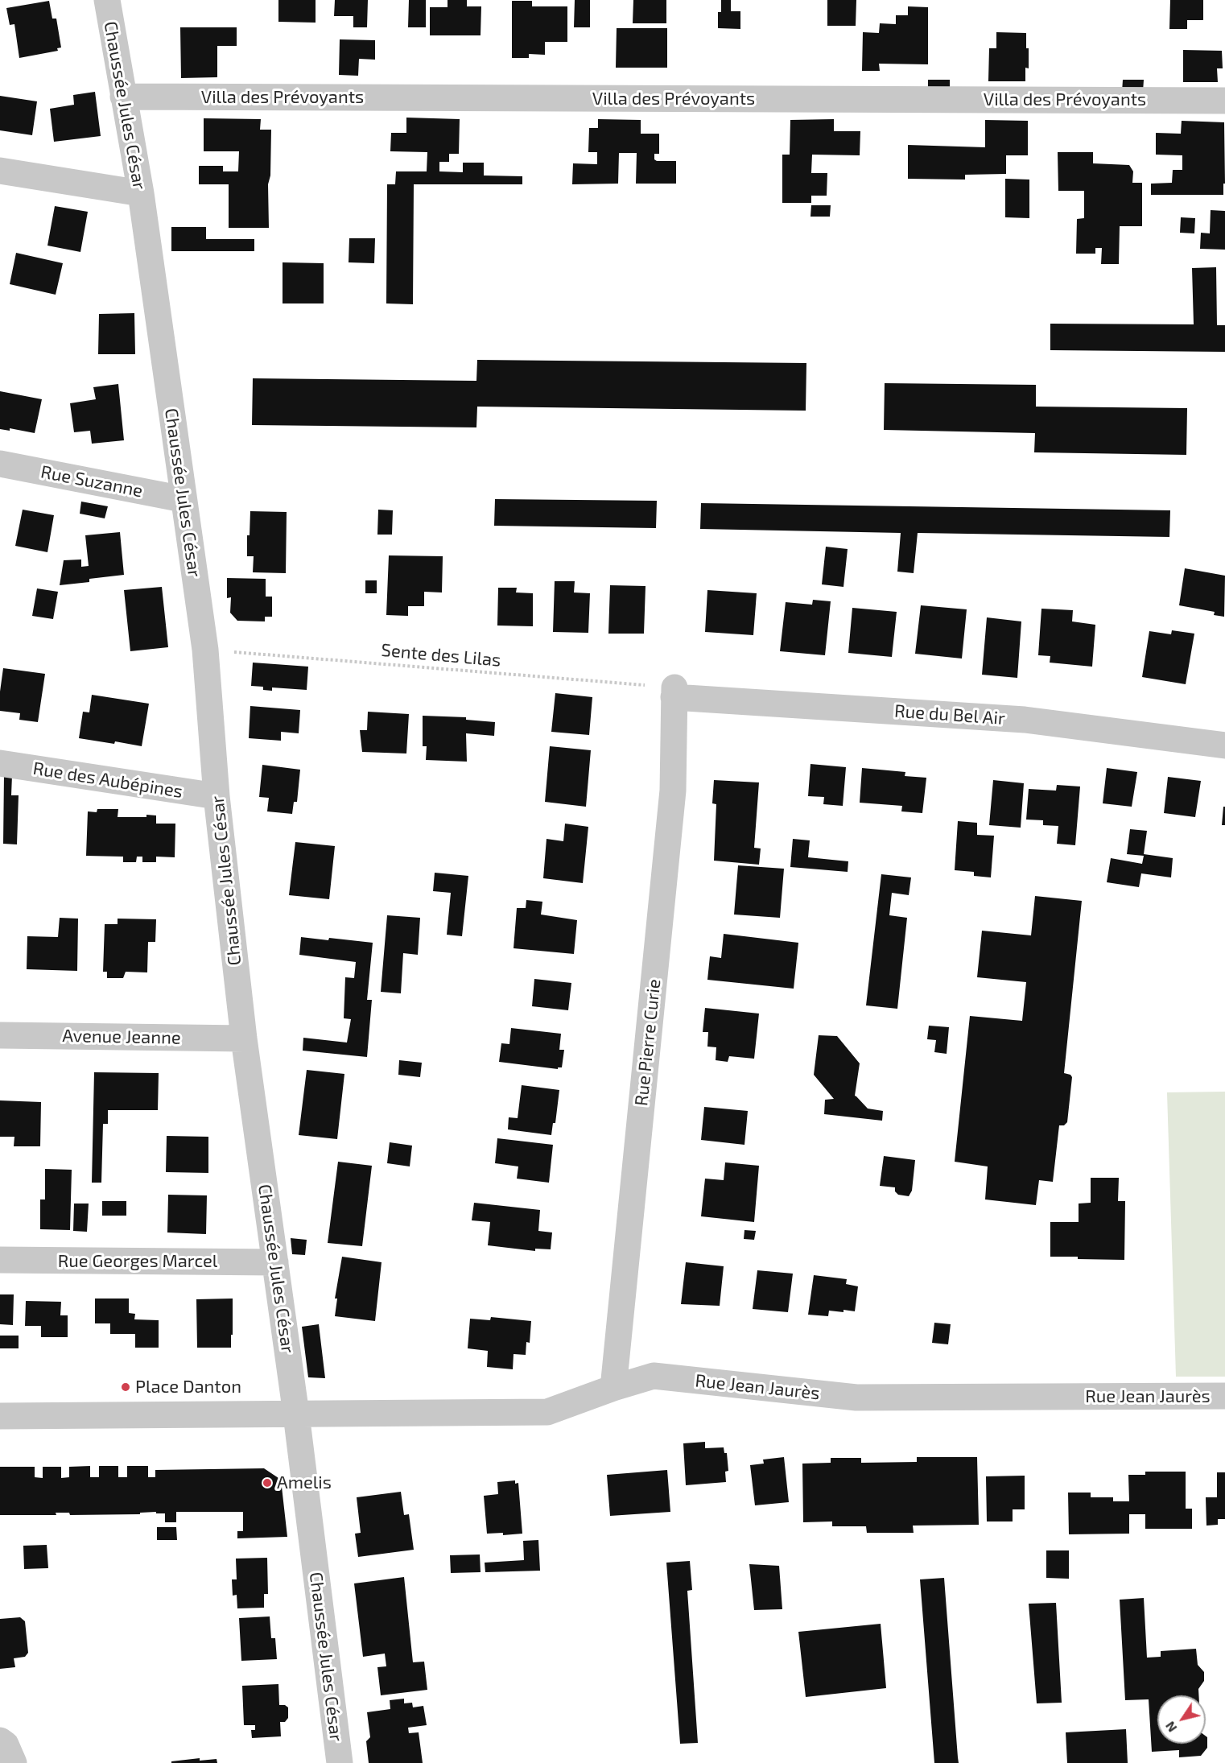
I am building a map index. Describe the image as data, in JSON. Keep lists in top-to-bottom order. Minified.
{"streets":{"street":["Villa des Prévoyants","Chaussée Jules César","Rue Suzanne","Rue du Bel Air","Rue des Aubépines","Avenue Jeanne","Rue Pierre Curie","Rue Georges Marcel","Rue Jean Jaurès"],"path":["Sente des Lilas"]},"crossings":[["Villa des Prévoyants","Chaussée Jules César"],["Chaussée Jules César","Rue Suzanne"],["Chaussée Jules César","Sente des Lilas"],["Chaussée Jules César","Rue des Aubépines"],["Chaussée Jules César","Avenue Jeanne"],["Chaussée Jules César","Rue Georges Marcel"],["Chaussée Jules César","Rue Jean Jaurès"],["Sente des Lilas","Rue du Bel Air"],["Sente des Lilas","Rue Pierre Curie"],["Rue du Bel Air","Rue Pierre Curie"],["Rue Pierre Curie","Rue Jean Jaurès"]],"places":["Place Danton","Amelis"],"north":"bottom left"}
